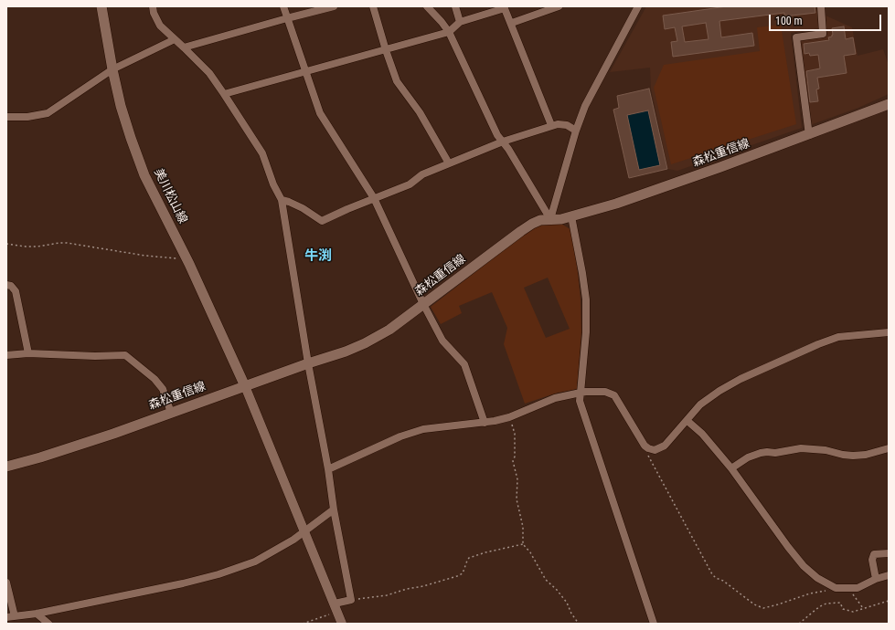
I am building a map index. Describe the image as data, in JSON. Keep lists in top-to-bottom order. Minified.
{"streets":{"main road":["森松重信線","美川松山線"]},"crossings":[["森松重信線","美川松山線"]],"districts":["牛渕"],"scale_bar":"100 m"}
